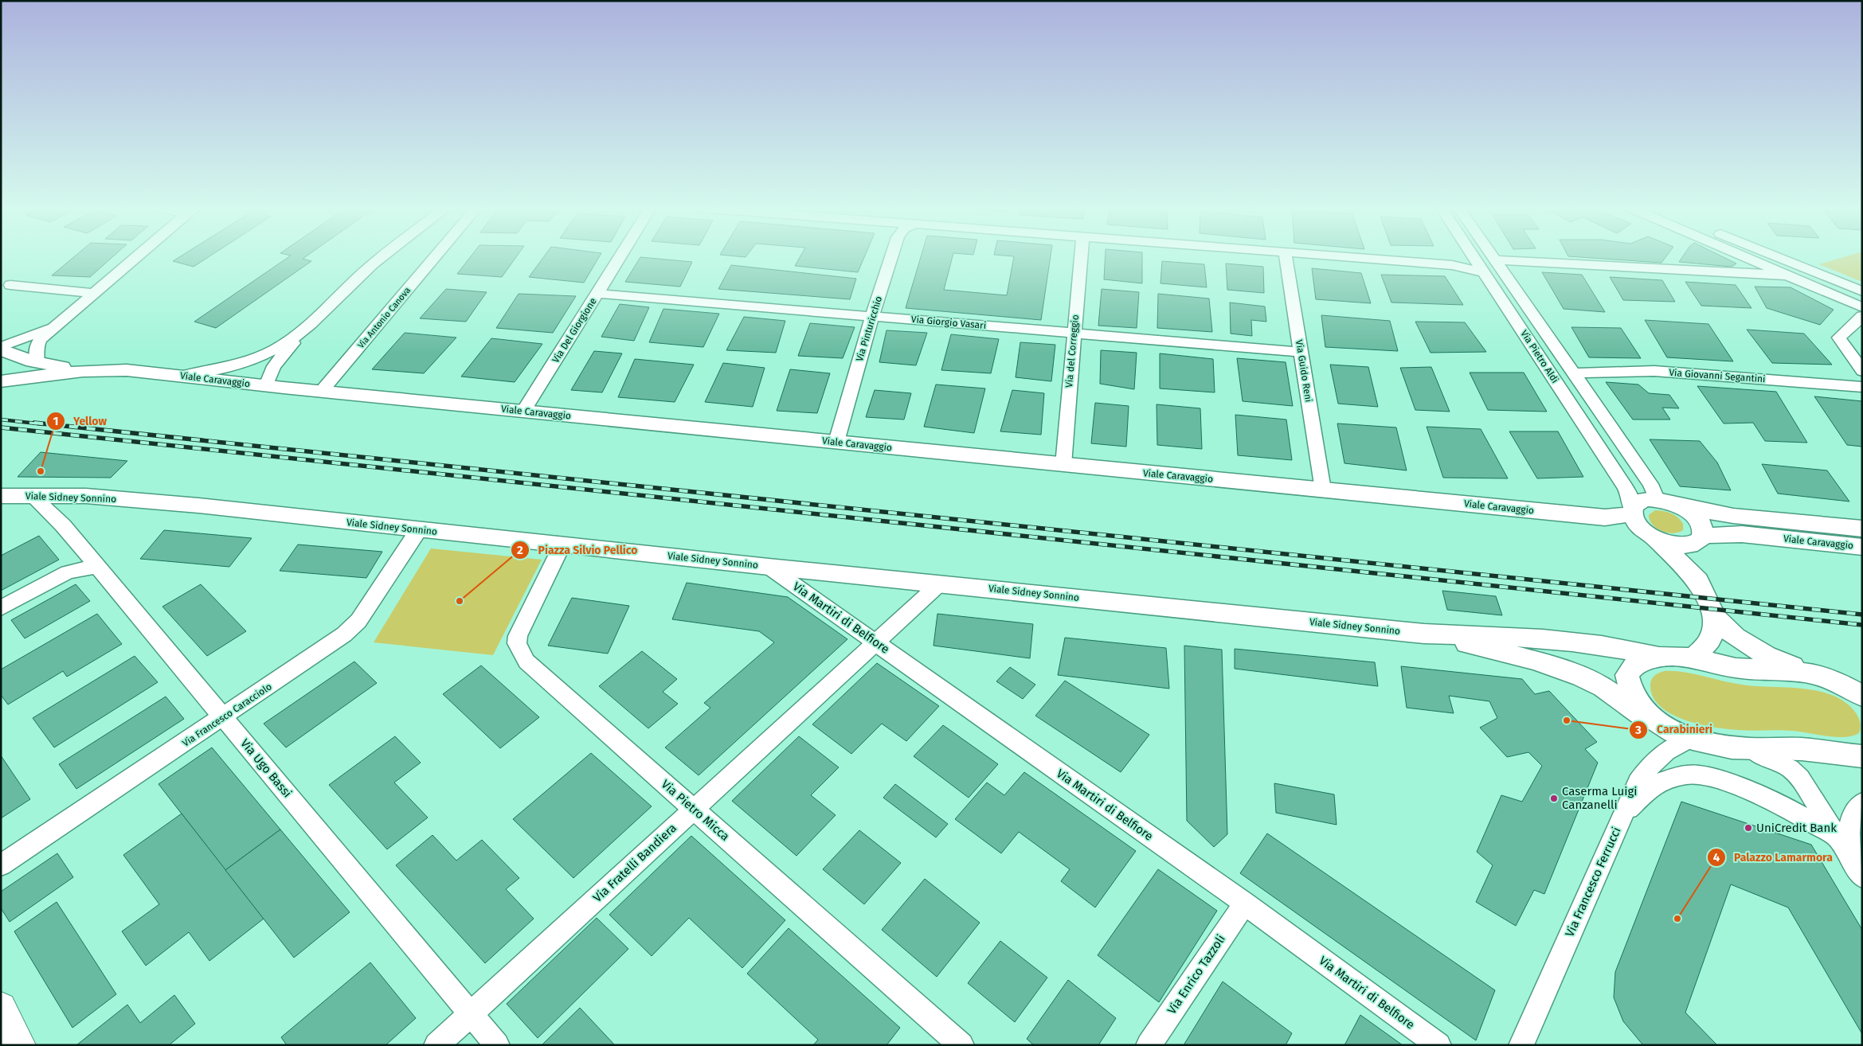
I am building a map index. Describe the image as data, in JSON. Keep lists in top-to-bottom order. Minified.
{"streets":{"street":["Via Antonio Canova","Via Giorgio Vasari","Via Pinturicchio","Via Del Giorgione","Via del Correggio","Via Pietro Aldi","Via Guido Reni","Via Giovanni Segantini","Viale Caravaggio","Viale Sidney Sonnino","Via Martiri di Belfiore","Via Francesco Caracciolo","Via Ugo Bassi","Via Pietro Micca","Via Fratelli Bandiera","Via Francesco Ferrucci","Via Enrico Tazzoli"]},"crossings":[["Via Antonio Canova","Viale Caravaggio"],["Via Giorgio Vasari","Via Pinturicchio"],["Via Giorgio Vasari","Via Del Giorgione"],["Via Giorgio Vasari","Via del Correggio"],["Via Giorgio Vasari","Via Guido Reni"],["Via Pinturicchio","Viale Caravaggio"],["Via Del Giorgione","Viale Caravaggio"],["Via del Correggio","Viale Caravaggio"],["Via Pietro Aldi","Via Giovanni Segantini"],["Via Pietro Aldi","Viale Caravaggio"],["Via Guido Reni","Viale Caravaggio"],["Viale Sidney Sonnino","Via Martiri di Belfiore"],["Viale Sidney Sonnino","Via Francesco Caracciolo"],["Viale Sidney Sonnino","Via Ugo Bassi"],["Viale Sidney Sonnino","Via Pietro Micca"],["Viale Sidney Sonnino","Via Fratelli Bandiera"],["Viale Sidney Sonnino","Via Francesco Ferrucci"],["Via Martiri di Belfiore","Via Fratelli Bandiera"],["Via Martiri di Belfiore","Via Enrico Tazzoli"],["Via Francesco Caracciolo","Via Ugo Bassi"],["Via Ugo Bassi","Via Fratelli Bandiera"],["Via Pietro Micca","Via Fratelli Bandiera"]],"places":["Yellow","Piazza Silvio Pellico","Carabinieri","Caserma Luigi Canzanelli","UniCredit Bank","Palazzo Lamarmora"]}
